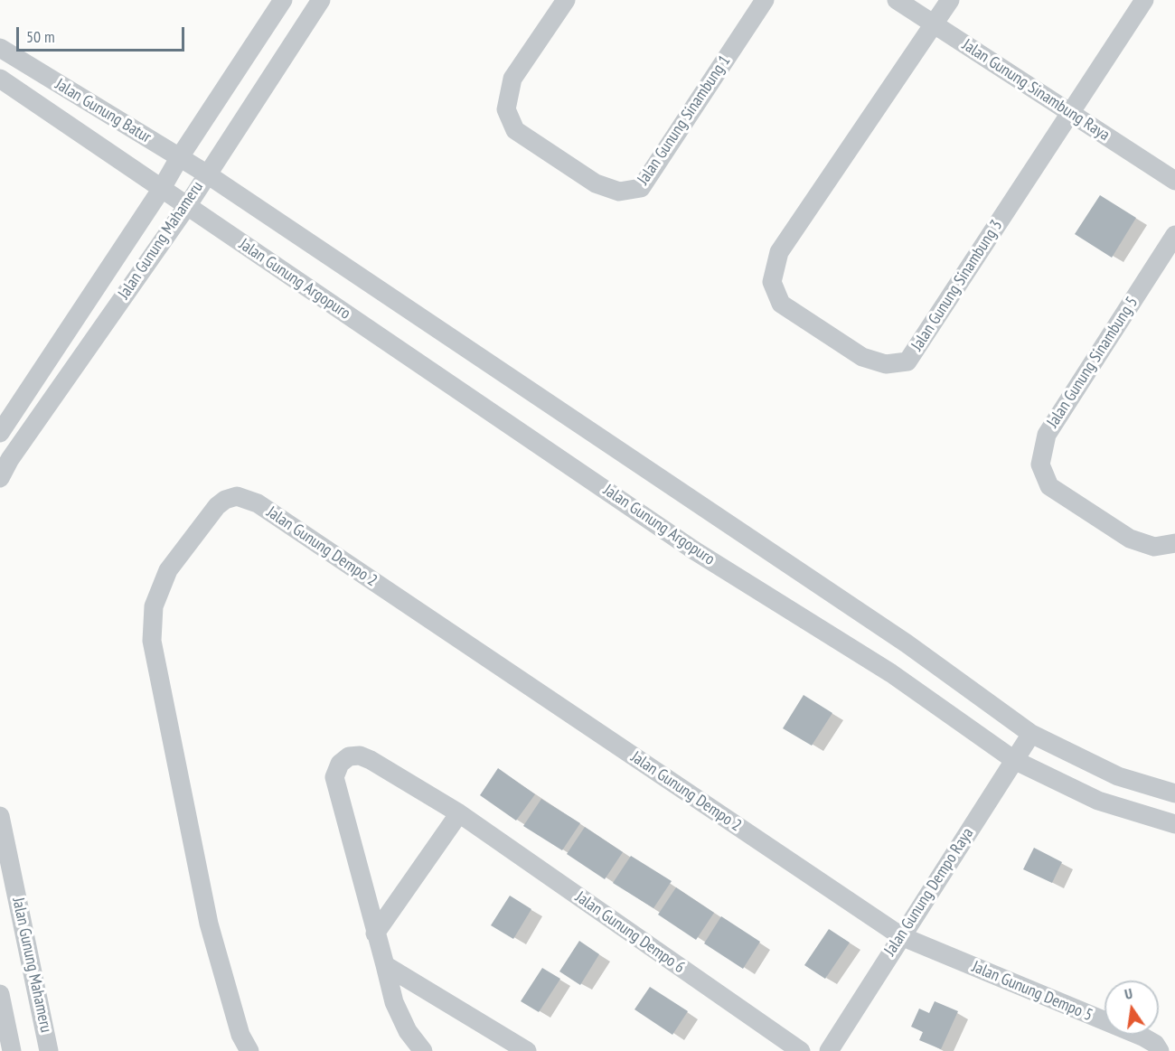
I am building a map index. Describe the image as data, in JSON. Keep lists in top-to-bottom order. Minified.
{"streets":{"street":["Jalan Gunung Sinambung Raya","Jalan Gunung Batur","Jalan Gunung Sinambung 1","Jalan Gunung Mahameru","Jalan Gunung Argopuro","Jalan Gunung Sinambung 3","Jalan Gunung Sinambung 5","Jalan Gunung Dempo 2","Jalan Gunung Dempo Raya","Jalan Gunung Dempo 6","Jalan Gunung Dempo 5"]},"crossings":[["Jalan Gunung Sinambung Raya","Jalan Gunung Sinambung 3"],["Jalan Gunung Batur","Jalan Gunung Mahameru"],["Jalan Gunung Batur","Jalan Gunung Argopuro"],["Jalan Gunung Mahameru","Jalan Gunung Argopuro"],["Jalan Gunung Argopuro","Jalan Gunung Dempo Raya"],["Jalan Gunung Dempo 2","Jalan Gunung Dempo Raya"],["Jalan Gunung Dempo 2","Jalan Gunung Dempo 5"],["Jalan Gunung Dempo Raya","Jalan Gunung Dempo 5"]],"scale_bar":"50 m","north":"top"}
